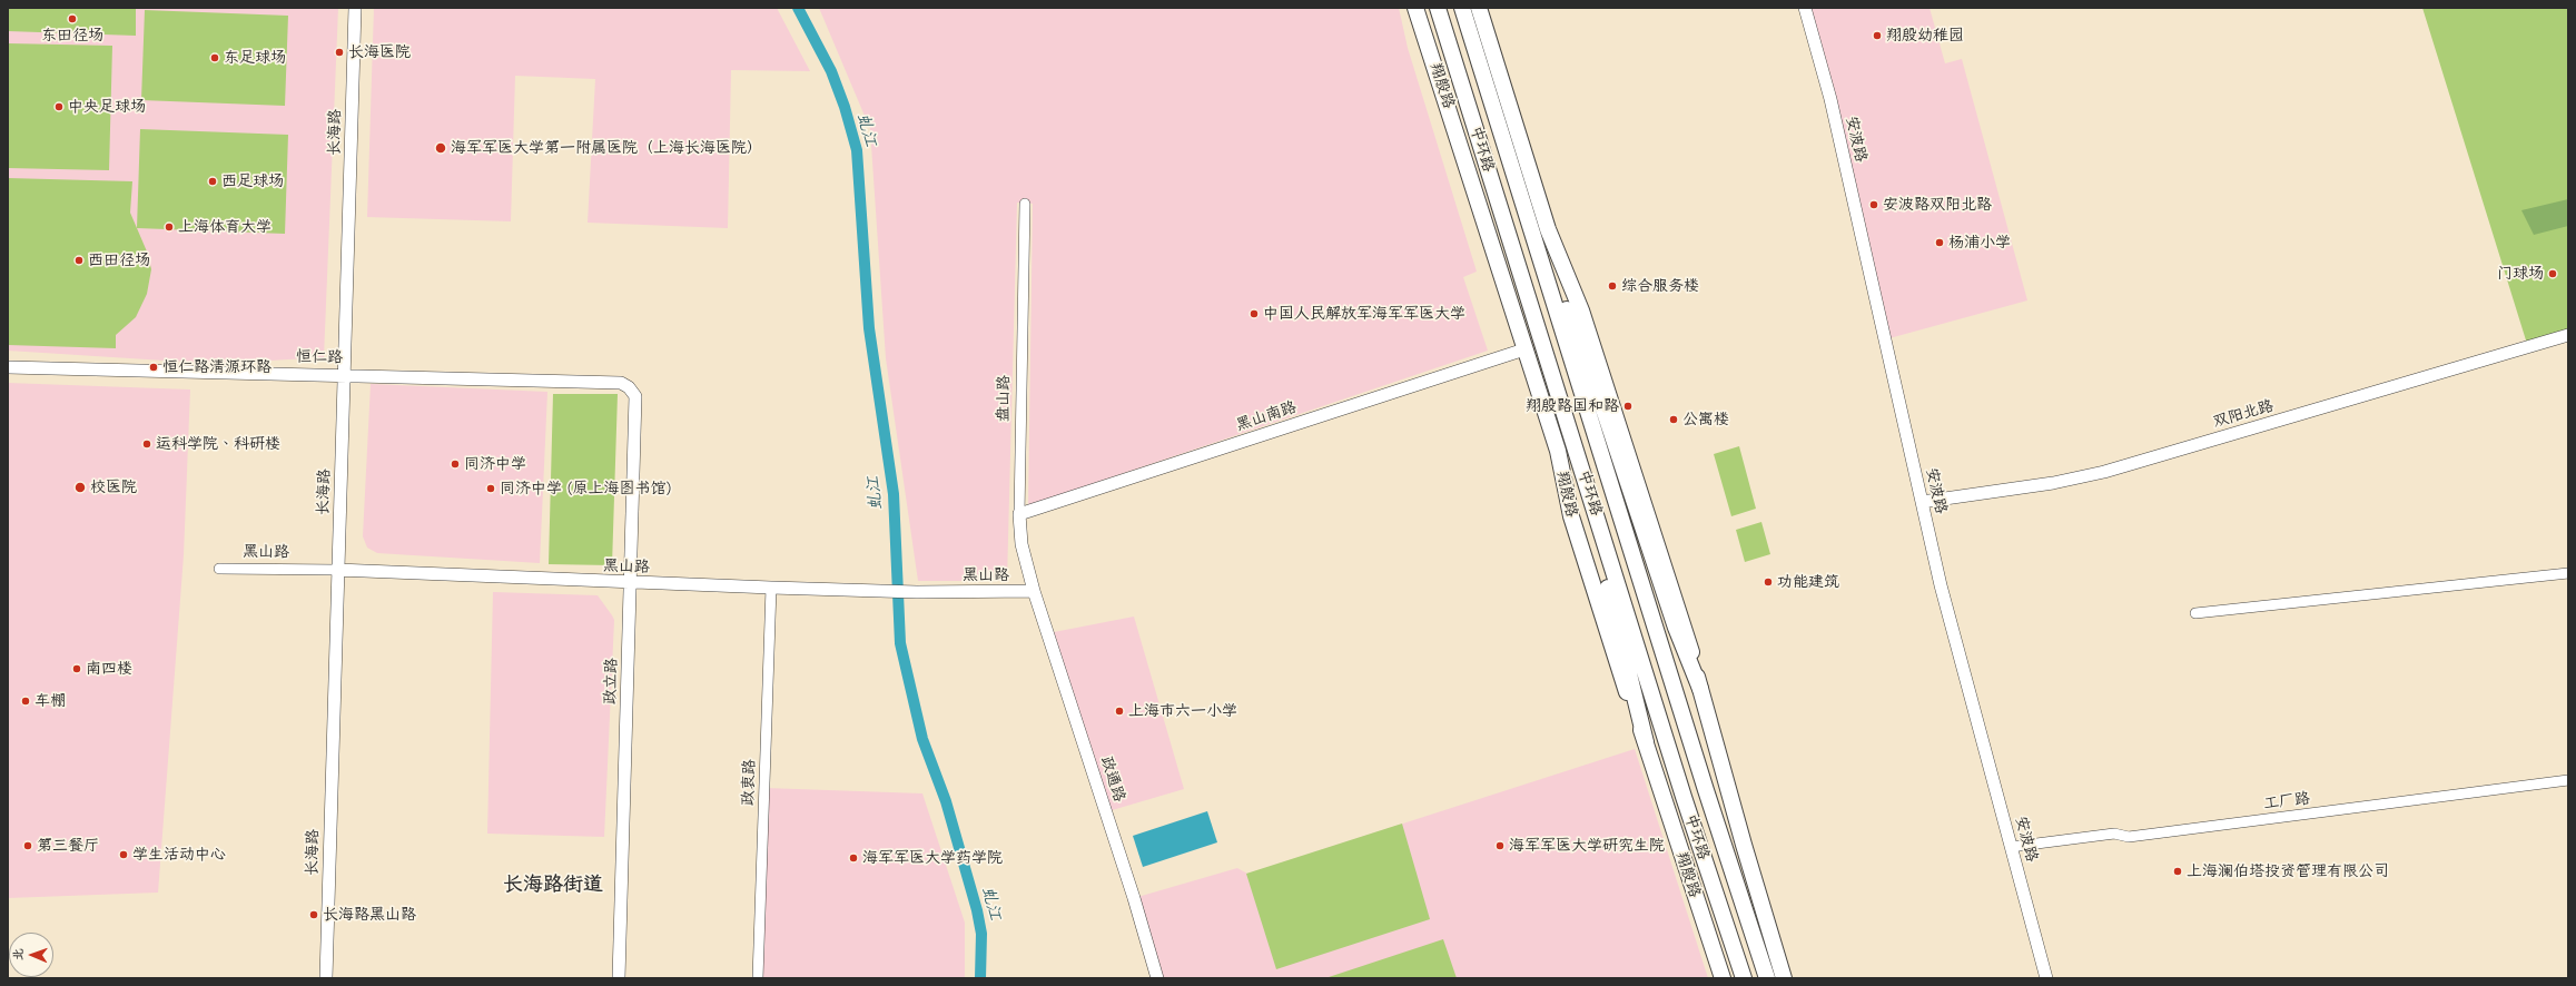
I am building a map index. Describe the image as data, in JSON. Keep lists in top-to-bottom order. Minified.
{"streets":{"main road":["翔殷路","中环路"],"street":["长海路","安波路","恒仁路","盘山路","双阳北路","黑山南路","黑山路","政立路","政通路","政衷路","工厂路"]},"crossings":[["翔殷路","黑山南路"],["长海路","恒仁路"],["长海路","黑山路"],["安波路","双阳北路"],["安波路","工厂路"],["恒仁路","政立路"],["盘山路","黑山南路"],["盘山路","黑山路"],["盘山路","政通路"],["黑山路","政立路"],["黑山路","政通路"],["黑山路","政衷路"]],"districts":["长海路街道"],"water":["虬江"],"places":["东田径场","翔殷幼稚园","长海医院","东足球场","中央足球场","海军军医大学第一附属医院（上海长海医院）","西足球场","安波路双阳北路","上海体育大学","杨浦小学","西田径场","门球场","综合服务楼","中国人民解放军海军军医大学","恒仁路清源环路","翔殷路国和路","公寓楼","运科学院、科研楼","同济中学","校医院","同济中学 (原上海图书馆)","功能建筑","南四楼","车棚","上海市六一小学","第三餐厅","海军军医大学研究生院","学生活动中心","海军军医大学药学院","上海澜伯塔投资管理有限公司","长海路黑山路"],"north":"left"}
